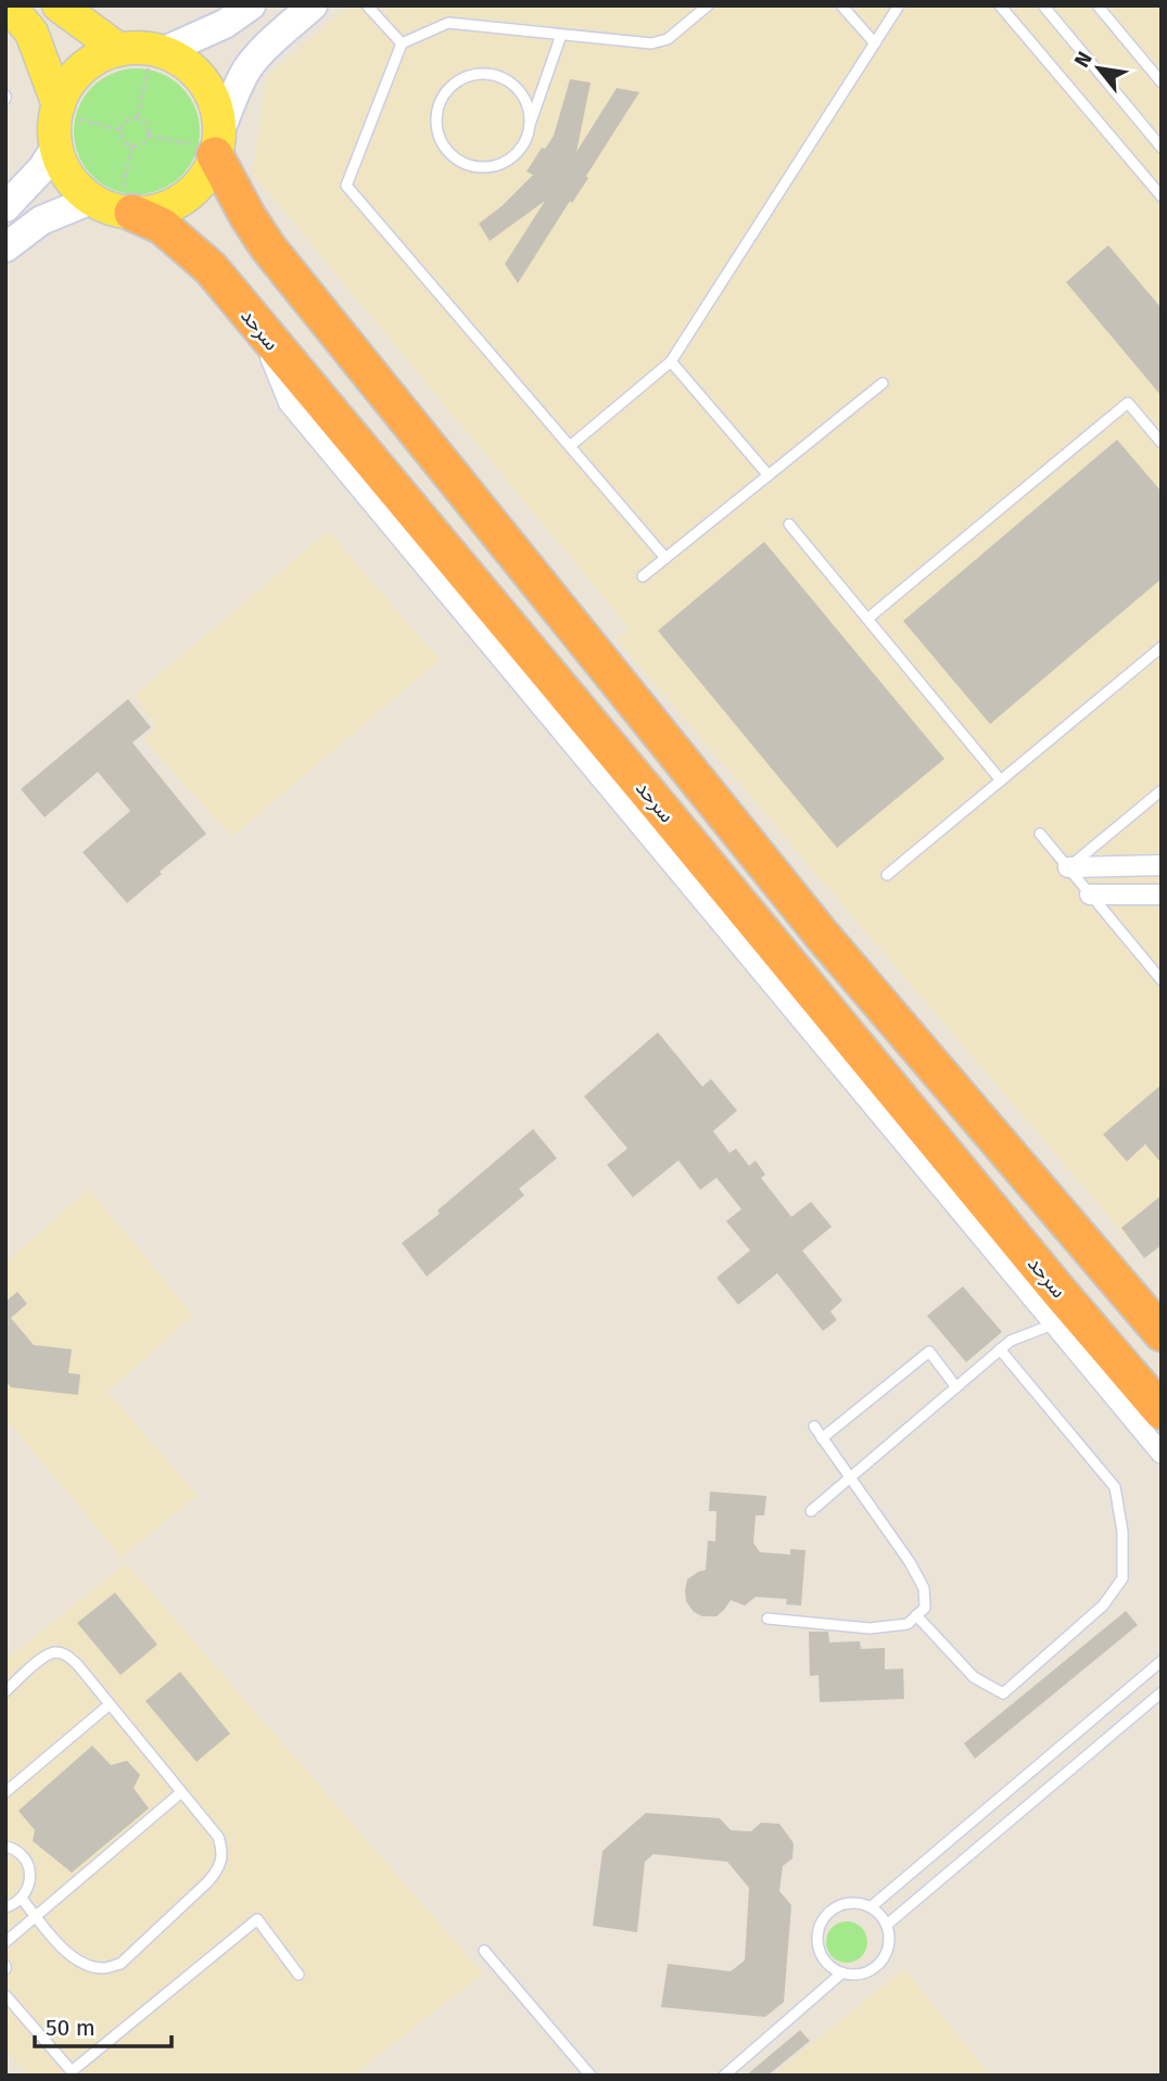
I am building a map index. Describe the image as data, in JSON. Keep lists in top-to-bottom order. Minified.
{"streets":{"highway":["سرحد"]},"scale_bar":"50 m","north":"top left"}
